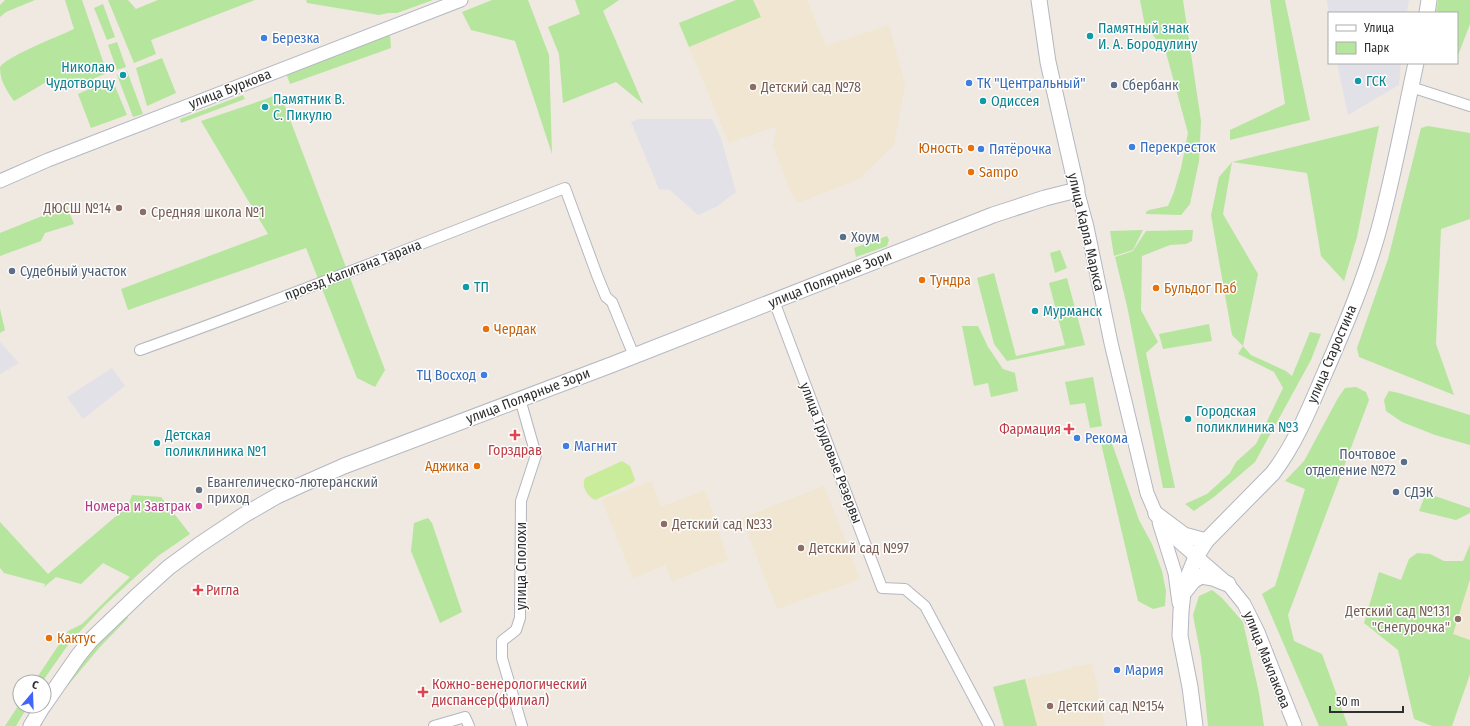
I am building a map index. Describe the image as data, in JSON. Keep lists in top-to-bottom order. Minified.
{"streets":{"main road":["улица Карла Маркса","улица Полярные Зори","улица Старостина"],"street":["улица Буркова","проезд Капитана Тарана","улица Трудовые Резервы","улица Сполохи","улица Маклакова"]},"crossings":[["улица Карла Маркса","улица Полярные Зори"],["улица Карла Маркса","улица Старостина"],["улица Карла Маркса","улица Маклакова"],["проезд Капитана Тарана","улица Полярные Зори"],["улица Полярные Зори","улица Трудовые Резервы"],["улица Полярные Зори","улица Сполохи"]],"places":{"other":["Памятный знак И. А. Бородулину","Березка","Николаю Чудотворцу","ГСК","ТК \"Центральный\"","Сбербанк","Детский сад №78","Одиссея","Памятник В. С. Пикулю","Перекресток","Юность","Пятёрочка","Sampo","ДЮСШ №14","Средняя школа №1","Хоум","Судебный участок","Тундра","ТП","Бульдог Паб","Мурманск","Чердак","ТЦ Восход","Городская поликлиника №3","Рекома","Детская поликлиника №1","Магнит","Почтовое отделение №72","Аджика","Евангелическо-лютеранский приход","СДЭК","Номера и Завтрак","Детский сад №33","Детский сад №97","Детский сад №131 \"Снегурочка\"","Кактус","Мария","Детский сад №154"],"health":["Фармация","Горздрав","Ригла","Кожно-венерологический диспансер(филиал)"]},"legend":["Улица","Парк"],"scale_bar":"50 m","north":"top"}
